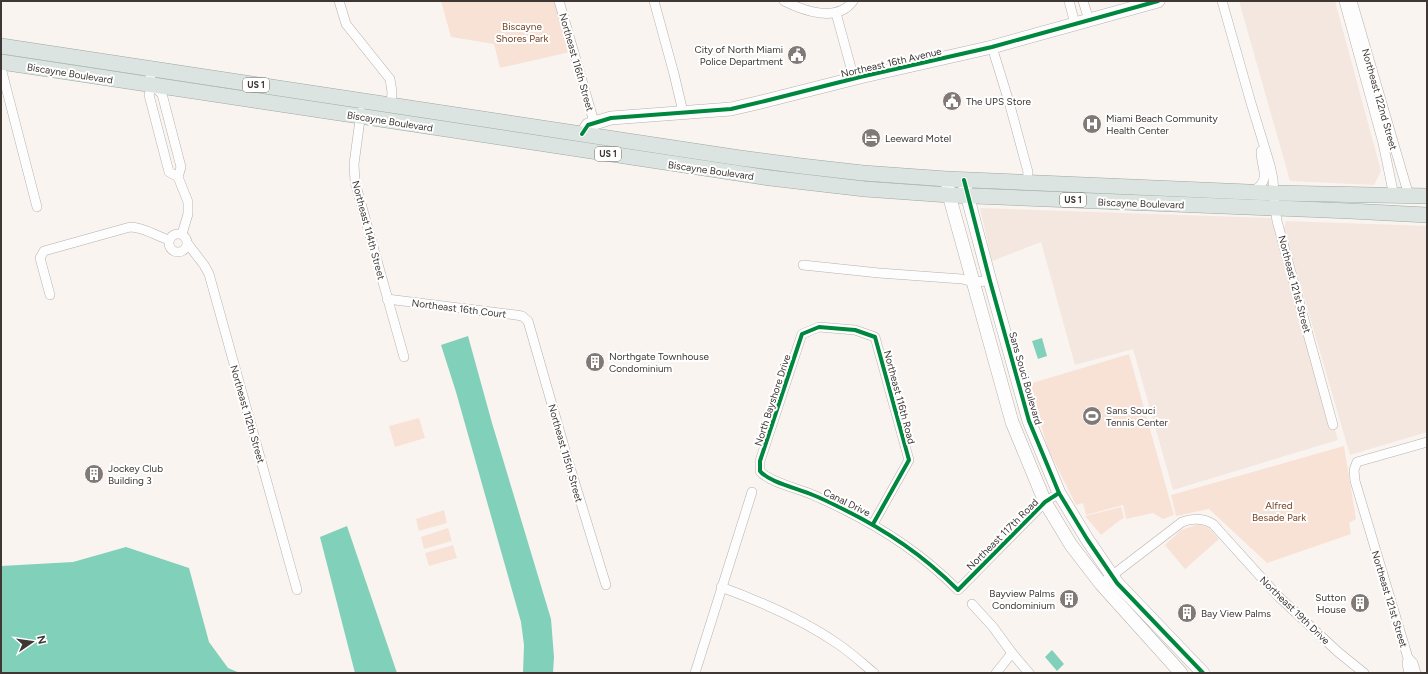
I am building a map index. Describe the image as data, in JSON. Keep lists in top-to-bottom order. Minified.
{"streets":{"main road":["Biscayne Boulevard","US 1"],"street":["Northeast 116th Street","Northeast 16th Avenue","Northeast 122nd Street","Northeast 114th Street","Northeast 121st Street","Northeast 16th Court","Sans Souci Boulevard","Northeast 116th Road","North Bayshore Drive","Northeast 112th Street","Northeast 115th Street","Canal Drive","Northeast 117th Road","Northeast 19th Drive"]},"crossings":[["Northeast 116th Street","Northeast 16th Avenue"],["Biscayne Boulevard","Northeast 122nd Street"],["Biscayne Boulevard","Northeast 114th Street"],["Biscayne Boulevard","Northeast 121st Street"],["Biscayne Boulevard","Sans Souci Boulevard"],["Northeast 114th Street","Northeast 16th Court"],["Northeast 16th Court","Northeast 115th Street"],["Sans Souci Boulevard","Northeast 117th Road"],["Sans Souci Boulevard","Northeast 19th Drive"],["Northeast 116th Road","North Bayshore Drive"],["Northeast 116th Road","Canal Drive"],["North Bayshore Drive","Canal Drive"],["Canal Drive","Northeast 117th Road"]],"parks":["Biscayne Shores Park","Alfred Besade Park"],"places":{"public building":["City of North Miami Police Department","The UPS Store"],"hospital":["Miami Beach Community Health Center"],"hotel":["Leeward Motel"],"building":["Northgate Townhouse Condominium","Jockey Club Building 3","Bayview Palms Condominium","Sutton House","Bay View Palms"],"sports":["Sans Souci Tennis Center"]},"north":"right"}
